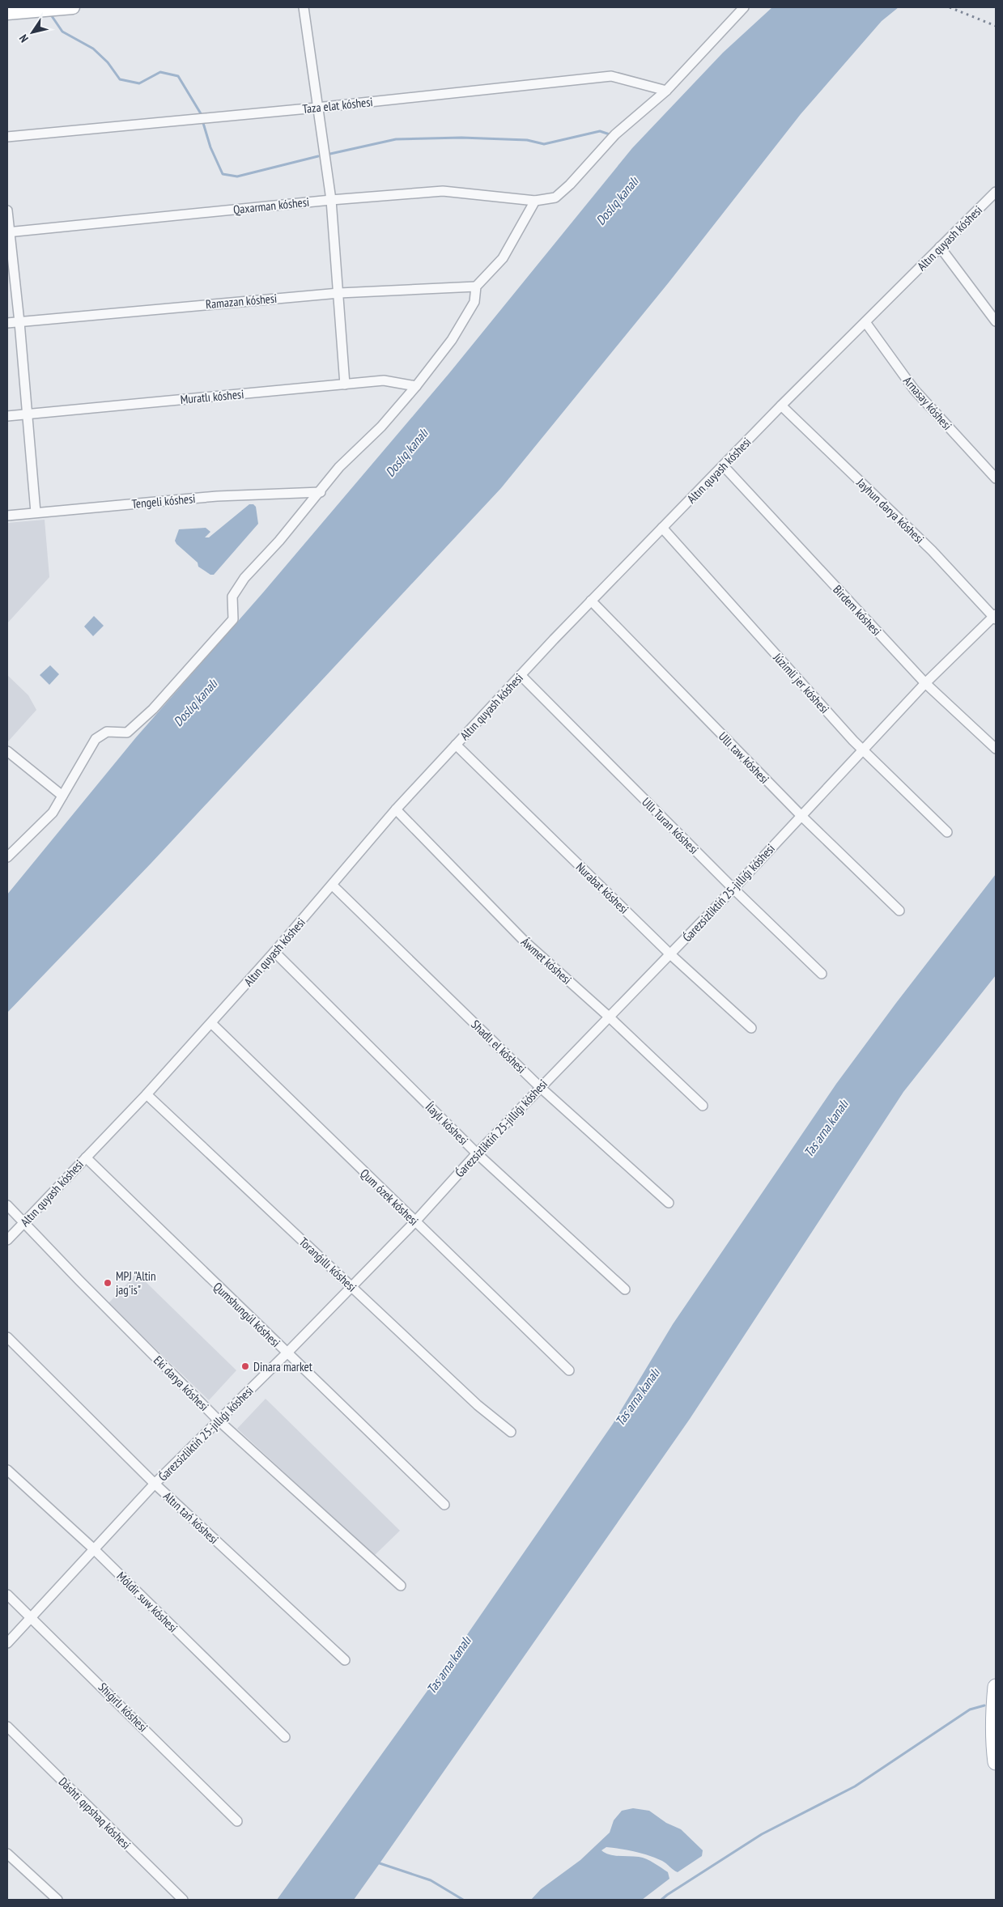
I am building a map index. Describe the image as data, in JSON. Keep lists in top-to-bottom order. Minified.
{"streets":{"street":["Taza elat kóshesi","Qaxarman kóshesi","Altın quyash kóshesi","Ramazan kóshesi","Muratlı kóshesi","Arnasay kóshesi","Tengeli kóshesi","Jayhun darya kóshesi","Birdem kóshesi","Júzimli jer kóshesi","Ullı taw kóshesi","Ullı Turan kóshesi","Nurabat kóshesi","Ǵarezsizliktiń 25-jıllıǵı kóshesi","Áwmet kóshesi","Shadlı el kóshesi","Ílaylı kóshesi","Qum ózek kóshesi","Toranǵıllı kóshesi","Qumshungúl kóshesi","Eki darya kóshesi","Altın tań kóshesi","Móldir suw kóshesi","Shıǵırlı kóshesi","Dáshti qıpshaq kóshesi"]},"crossings":[["Taza elat kóshesi","Qaxarman kóshesi"],["Altın quyash kóshesi","Arnasay kóshesi"],["Altın quyash kóshesi","Jayhun darya kóshesi"],["Altın quyash kóshesi","Birdem kóshesi"],["Altın quyash kóshesi","Júzimli jer kóshesi"],["Altın quyash kóshesi","Ullı taw kóshesi"],["Altın quyash kóshesi","Ullı Turan kóshesi"],["Altın quyash kóshesi","Nurabat kóshesi"],["Altın quyash kóshesi","Áwmet kóshesi"],["Altın quyash kóshesi","Shadlı el kóshesi"],["Altın quyash kóshesi","Ílaylı kóshesi"],["Altın quyash kóshesi","Qum ózek kóshesi"],["Altın quyash kóshesi","Toranǵıllı kóshesi"],["Altın quyash kóshesi","Qumshungúl kóshesi"],["Altın quyash kóshesi","Eki darya kóshesi"],["Jayhun darya kóshesi","Ǵarezsizliktiń 25-jıllıǵı kóshesi"],["Birdem kóshesi","Ǵarezsizliktiń 25-jıllıǵı kóshesi"],["Júzimli jer kóshesi","Ǵarezsizliktiń 25-jıllıǵı kóshesi"],["Ullı taw kóshesi","Ǵarezsizliktiń 25-jıllıǵı kóshesi"],["Ullı Turan kóshesi","Ǵarezsizliktiń 25-jıllıǵı kóshesi"],["Nurabat kóshesi","Ǵarezsizliktiń 25-jıllıǵı kóshesi"],["Ǵarezsizliktiń 25-jıllıǵı kóshesi","Áwmet kóshesi"],["Ǵarezsizliktiń 25-jıllıǵı kóshesi","Shadlı el kóshesi"],["Ǵarezsizliktiń 25-jıllıǵı kóshesi","Ílaylı kóshesi"],["Ǵarezsizliktiń 25-jıllıǵı kóshesi","Qum ózek kóshesi"],["Ǵarezsizliktiń 25-jıllıǵı kóshesi","Toranǵıllı kóshesi"],["Ǵarezsizliktiń 25-jıllıǵı kóshesi","Qumshungúl kóshesi"],["Ǵarezsizliktiń 25-jıllıǵı kóshesi","Eki darya kóshesi"],["Ǵarezsizliktiń 25-jıllıǵı kóshesi","Altın tań kóshesi"],["Ǵarezsizliktiń 25-jıllıǵı kóshesi","Móldir suw kóshesi"],["Ǵarezsizliktiń 25-jıllıǵı kóshesi","Shıǵırlı kóshesi"]],"water":["Doslıq kanalı","Tas arna kanalı"],"places":["MPJ \"Altin jag'is\"","Dinara market"],"north":"bottom left"}
